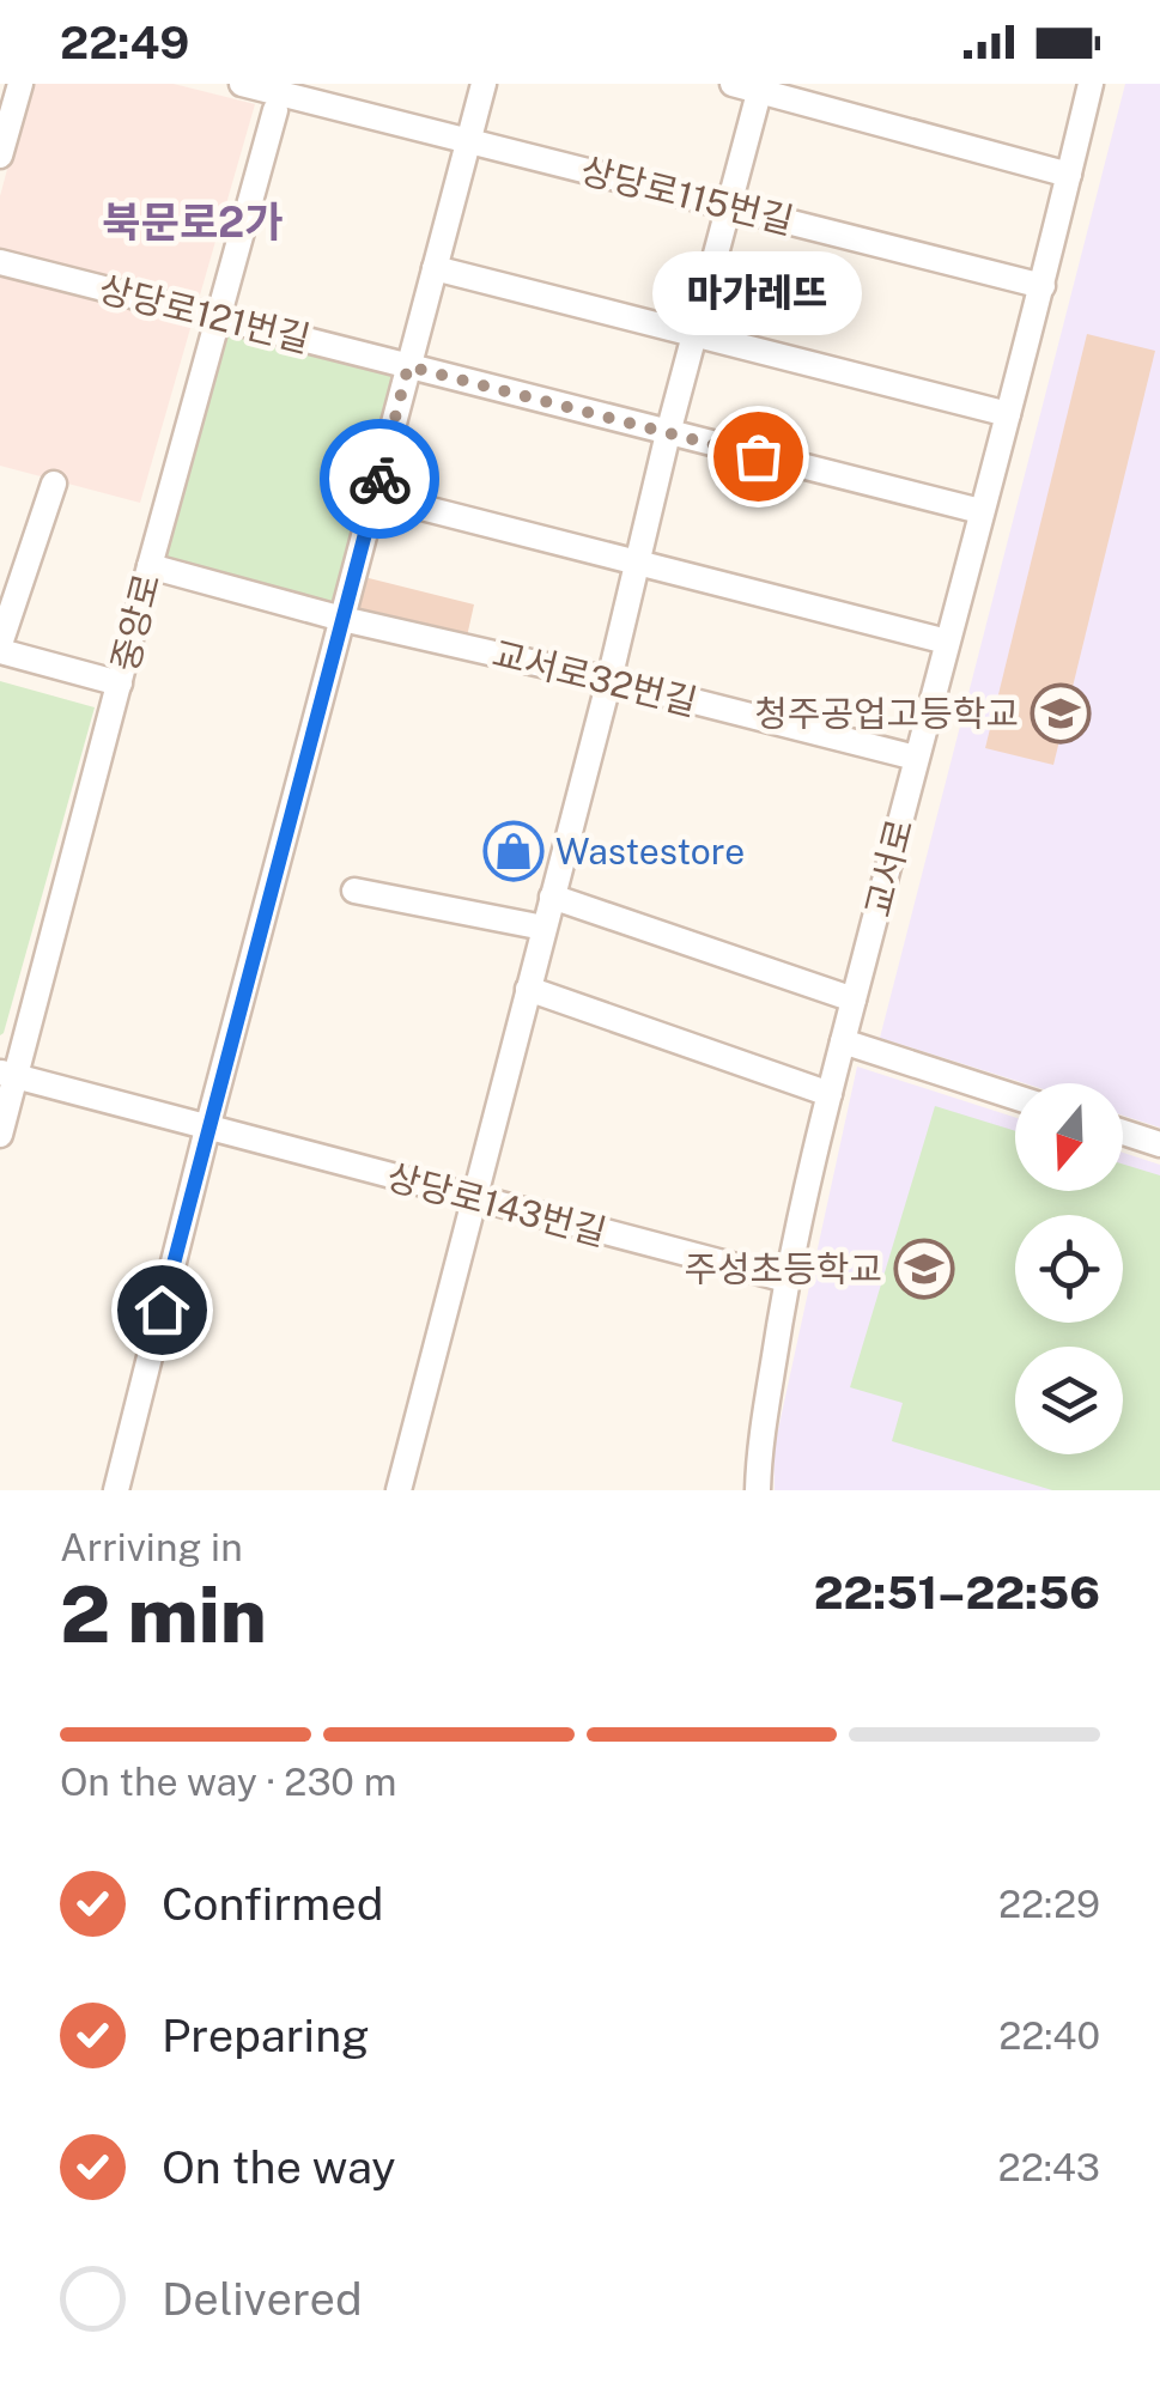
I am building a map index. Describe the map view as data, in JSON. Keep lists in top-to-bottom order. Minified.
{"streets":{"street":["상당로115번길","상당로121번길","중앙로","교서로32번길","교서로","상당로143번길"]},"crossings":[["상당로115번길","교서로"],["상당로121번길","중앙로"],["상당로121번길","교서로"],["중앙로","교서로32번길"],["중앙로","상당로143번길"],["교서로32번길","교서로"],["교서로","상당로143번길"]],"districts":["북문로2가"],"places":{"other":["마가레뜨"],"school or university":["청주공업고등학교","주성초등학교"],"shop":["Wastestore"]},"north":"bottom","page":{"status":"22:49","bubble":"마가레뜨","heading":["2 min","Arriving in","22:51–22:56"],"bar":"On the way · 230 m","list":[["Confirmed","22:29"],["Preparing","22:40"],["On the way","22:43"],"Delivered"]}}
